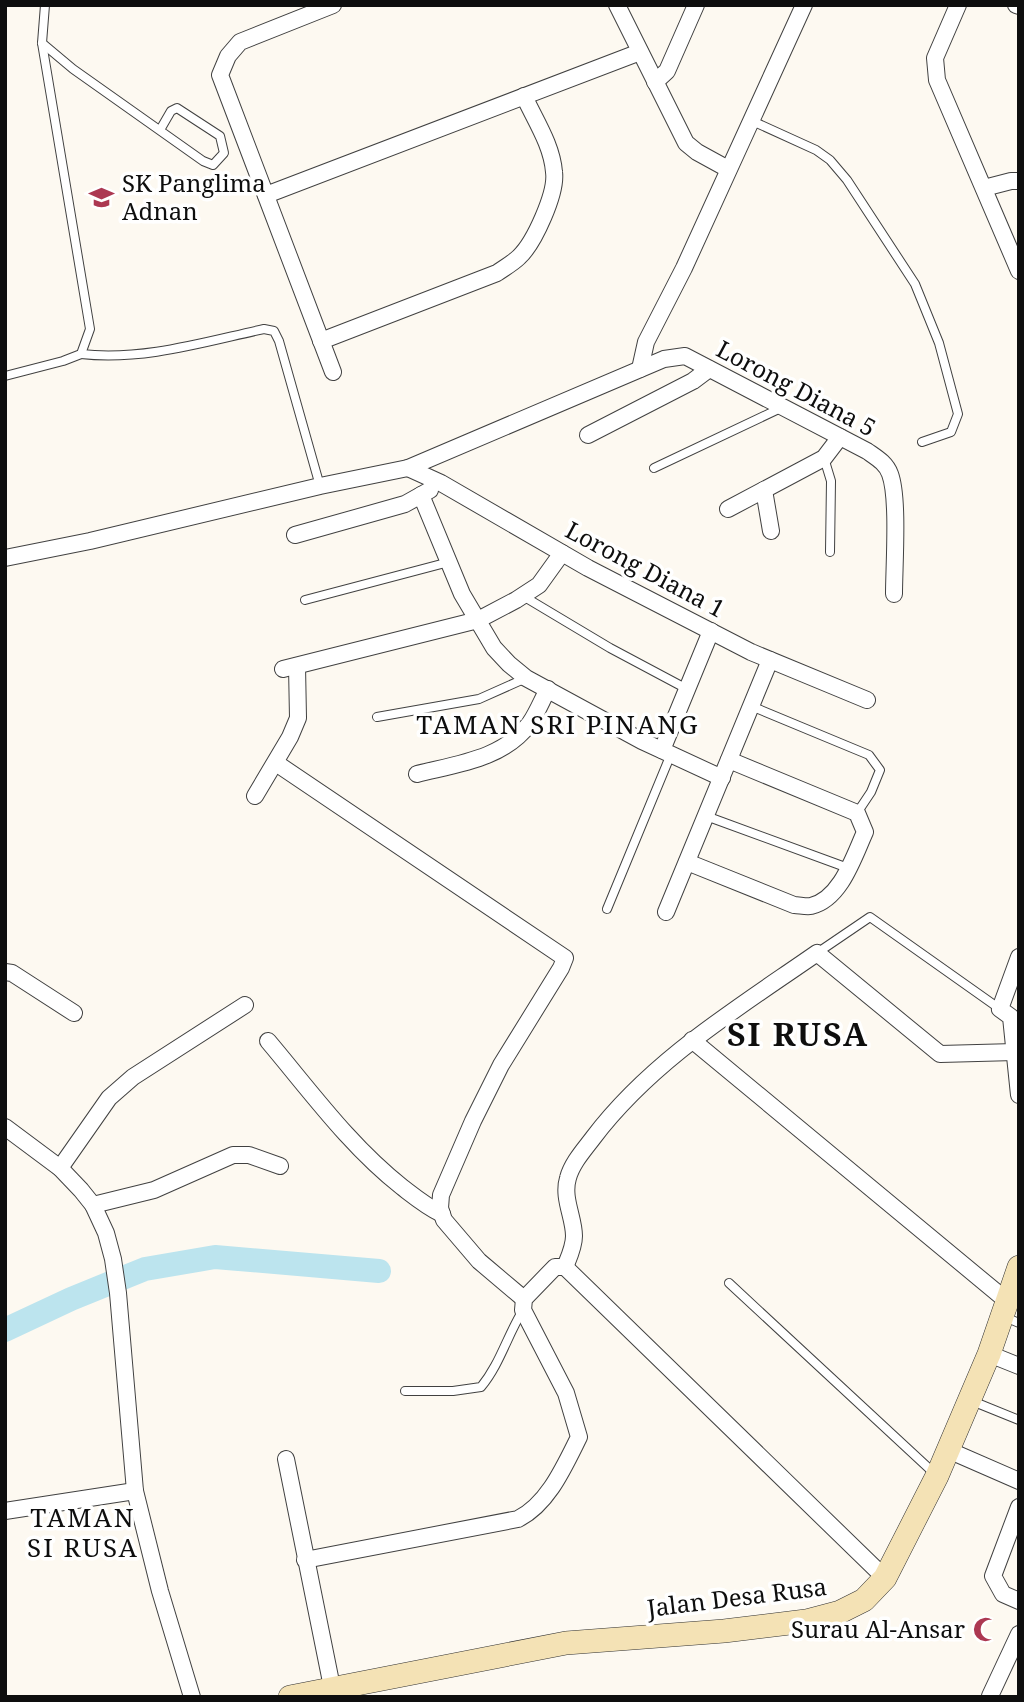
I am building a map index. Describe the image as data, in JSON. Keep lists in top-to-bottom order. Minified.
{"streets":{"street":["Lorong Diana 5","Lorong Diana 1","Jalan Desa Rusa"]},"crossings":[["Lorong Diana 5","Lorong Diana 1"]],"districts":["TAMAN SRI PINANG","SI RUSA","TAMAN SI RUSA"],"places":{"school or university":["SK Panglima Adnan"],"mosque":["Surau Al-Ansar"]}}
